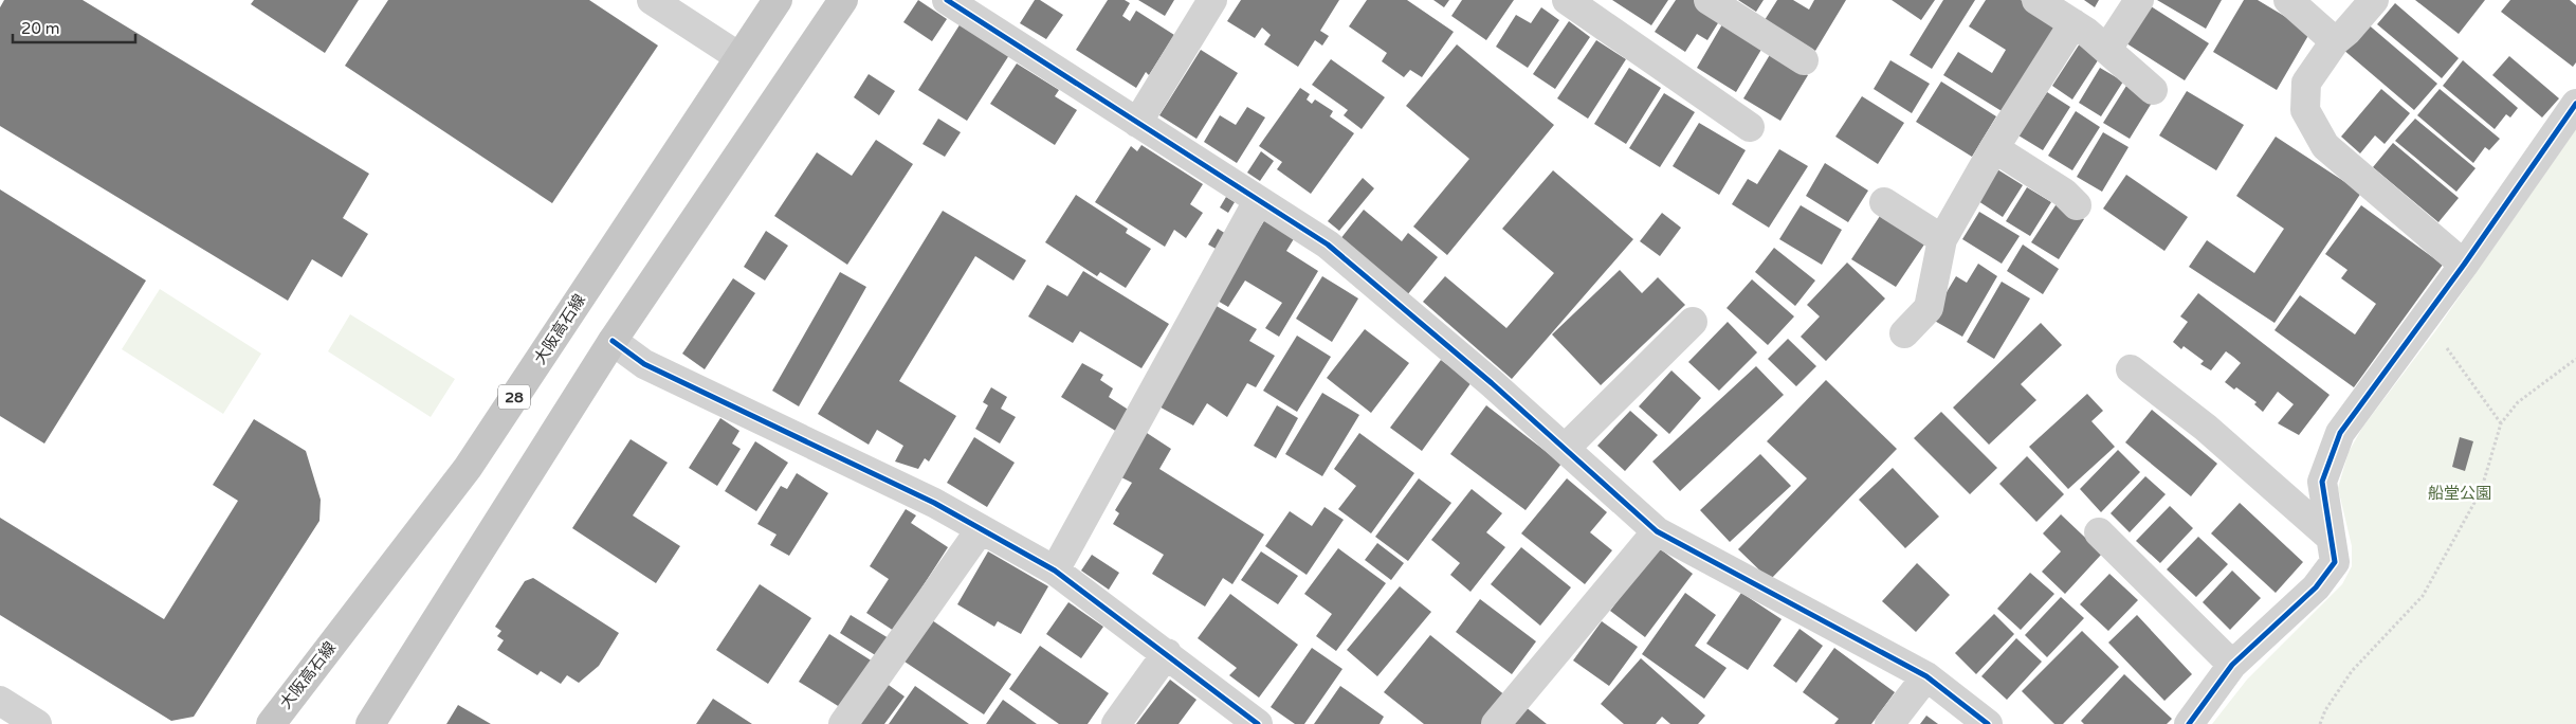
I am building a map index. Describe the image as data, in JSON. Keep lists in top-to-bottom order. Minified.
{"streets":{"main road":["大阪高石線","28"]},"parks":["船堂公園"],"scale_bar":"20 m"}
